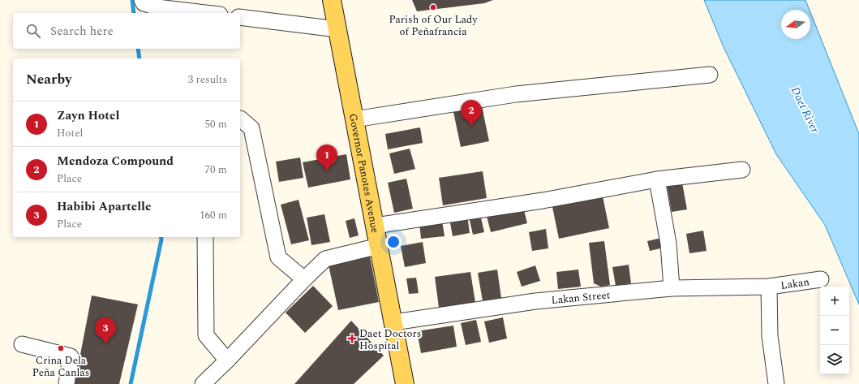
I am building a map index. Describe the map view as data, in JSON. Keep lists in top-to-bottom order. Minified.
{"streets":{"main road":["Governor Panotes Avenue"],"street":["Lakan","Lakan Street"]},"crossings":[["Governor Panotes Avenue","Lakan Street"],["Lakan","Lakan Street"]],"water":["Daet River"],"places":{"other":["Parish of Our Lady of Peñafrancia","Crina Dela Peña Canlas"],"health":["Daet Doctors Hospital"]},"north":"left","page":{"search":"Search here","heading":["Nearby","3 results"],"pins":["2","1","3"],"list":[{"mark":"1","name":"Zayn Hotel","note":"Hotel","value":"50 m"},{"mark":"2","name":"Mendoza Compound","note":"Place","value":"70 m"},{"mark":"3","name":"Habibi Apartelle","note":"Place","value":"160 m"}],"map_buttons":["+","−"]}}
